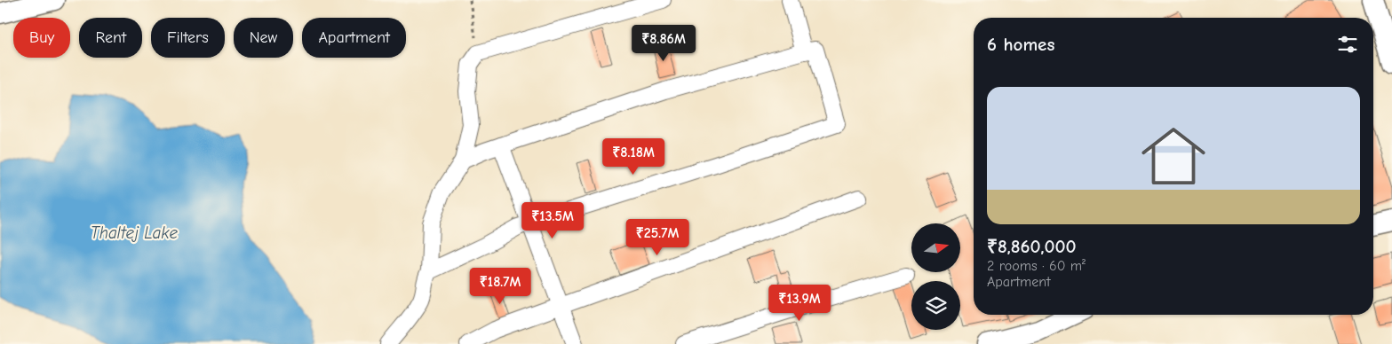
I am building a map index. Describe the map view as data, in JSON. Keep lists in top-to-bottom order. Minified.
{"water":["Thaltej Lake"],"north":"right","page":{"chip":["Buy","Rent","Filters","New","Apartment"],"heading":"6 homes","price":["₹8.86M","₹8.18M","₹13.5M","₹25.7M","₹18.7M","₹13.9M"],"list":[{"name":"₹8,860,000","note":"2 rooms · 60 m² · Apartment"}]}}
